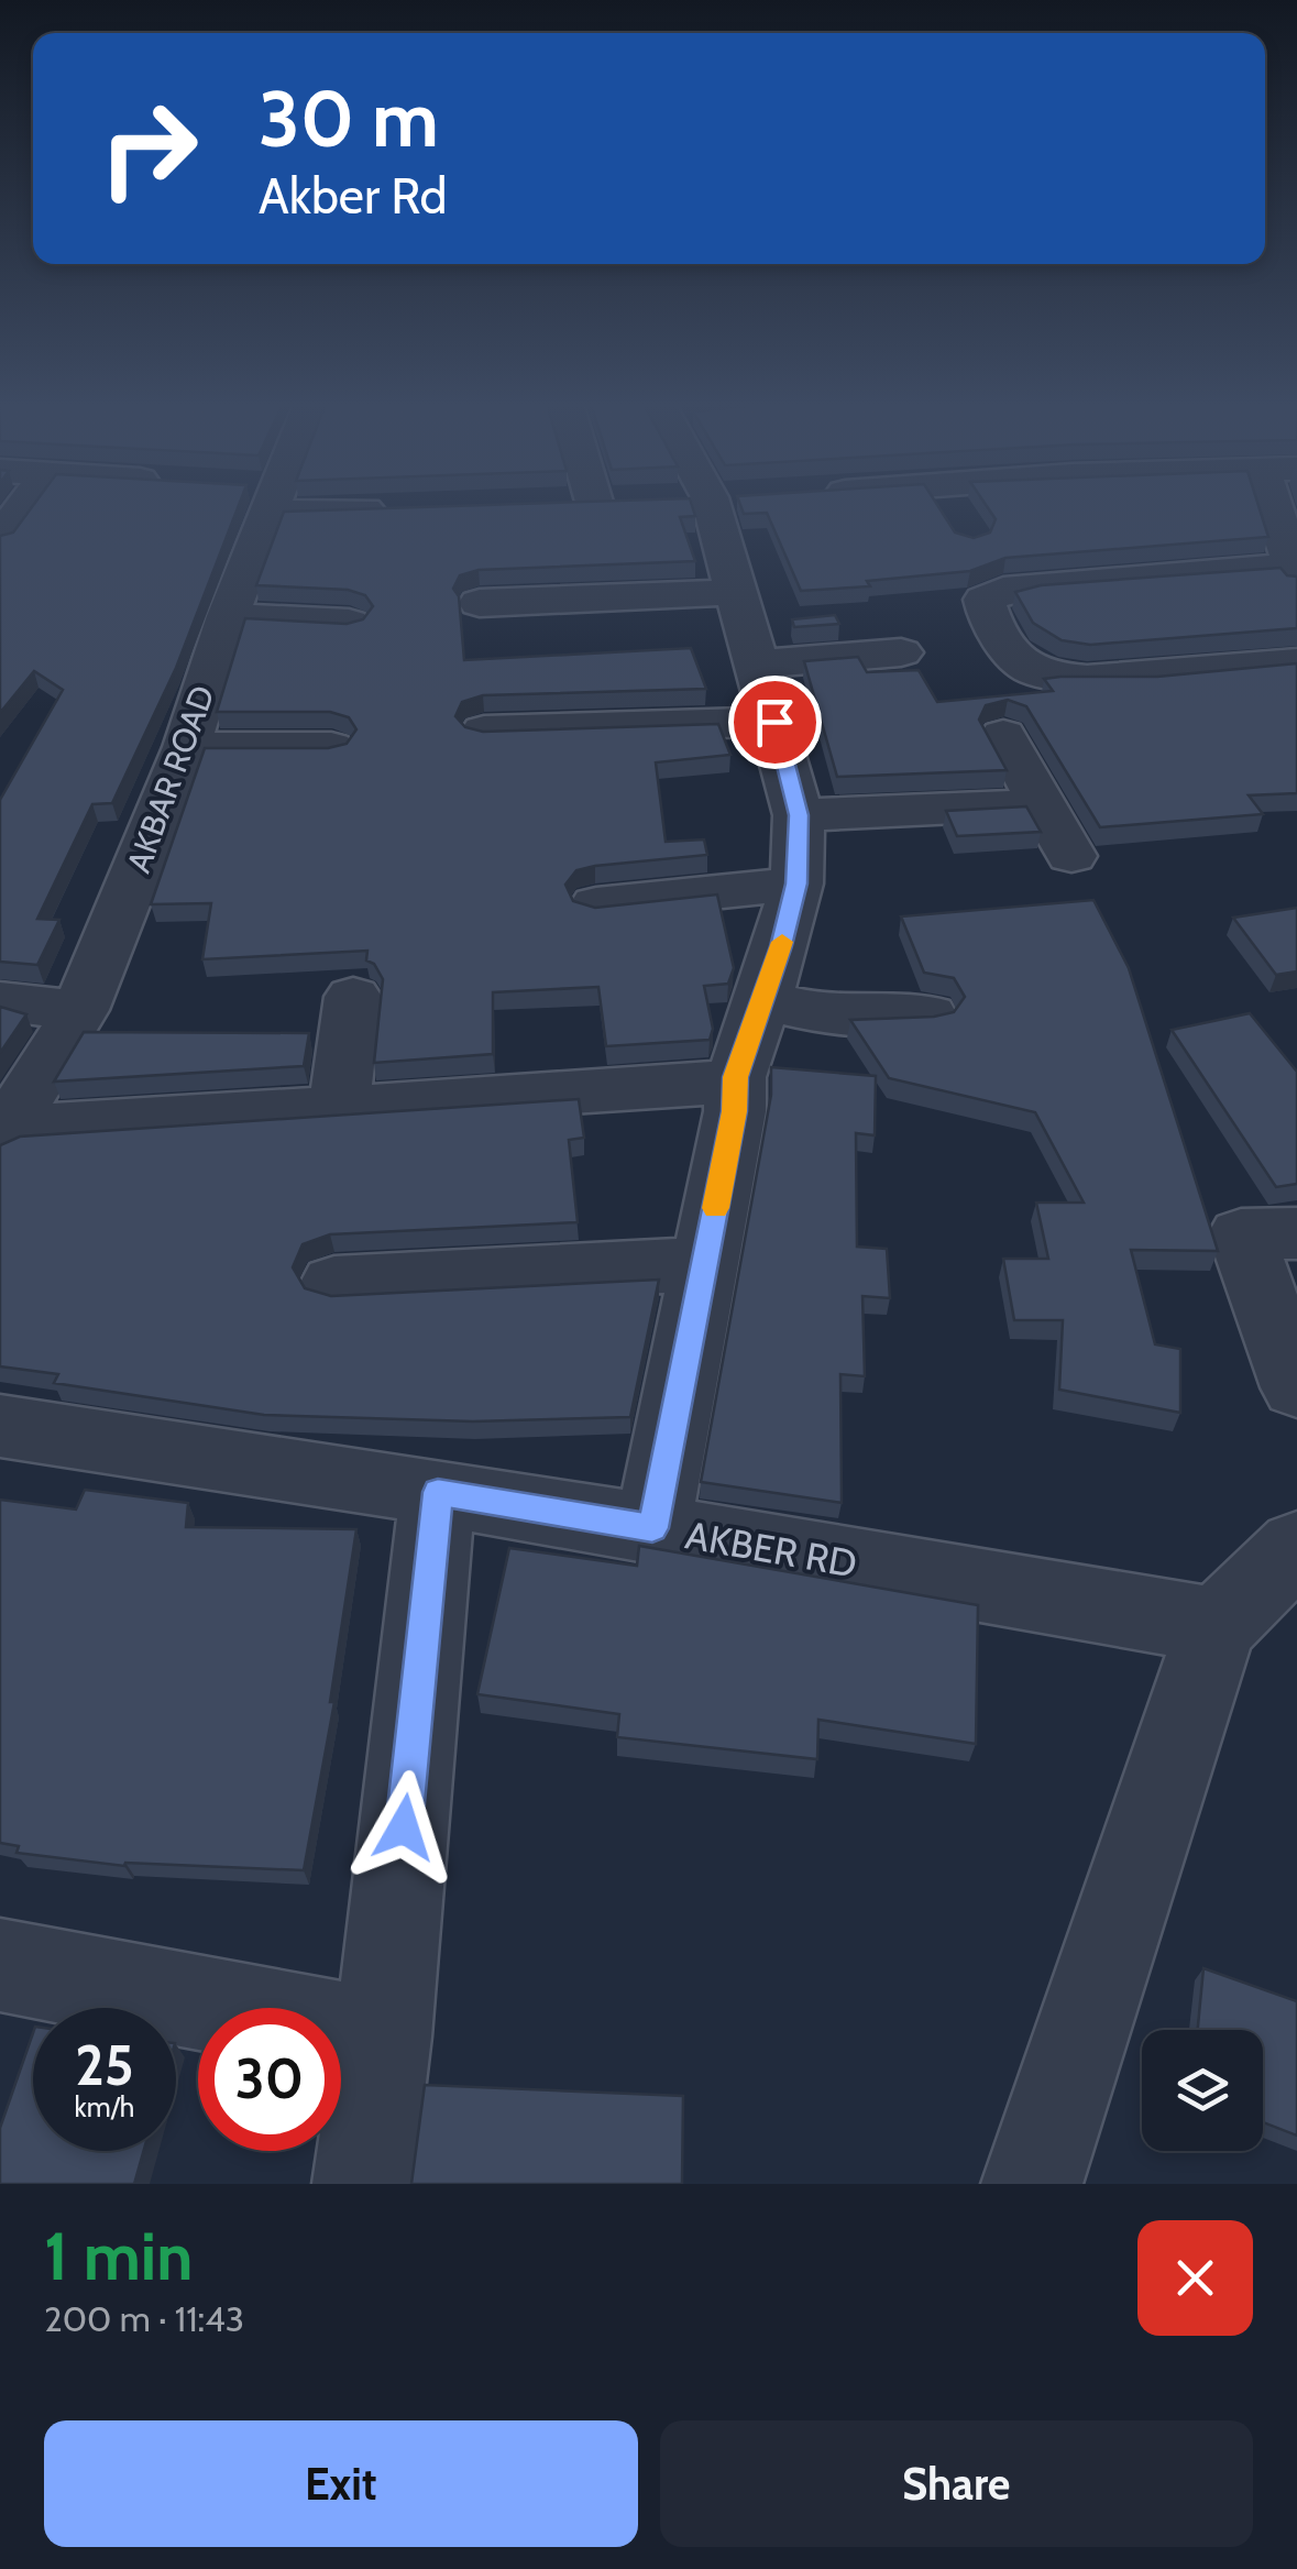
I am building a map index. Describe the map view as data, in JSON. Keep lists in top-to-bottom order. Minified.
{"streets":{"street":["AKBAR ROAD","AKBER RD"]},"page":{"turn":["30 m","Akber Rd"],"speed":"25 km/h","limit":"30","heading":["1 min","200 m · 11:43"],"buttons":["Exit","Share"]}}
